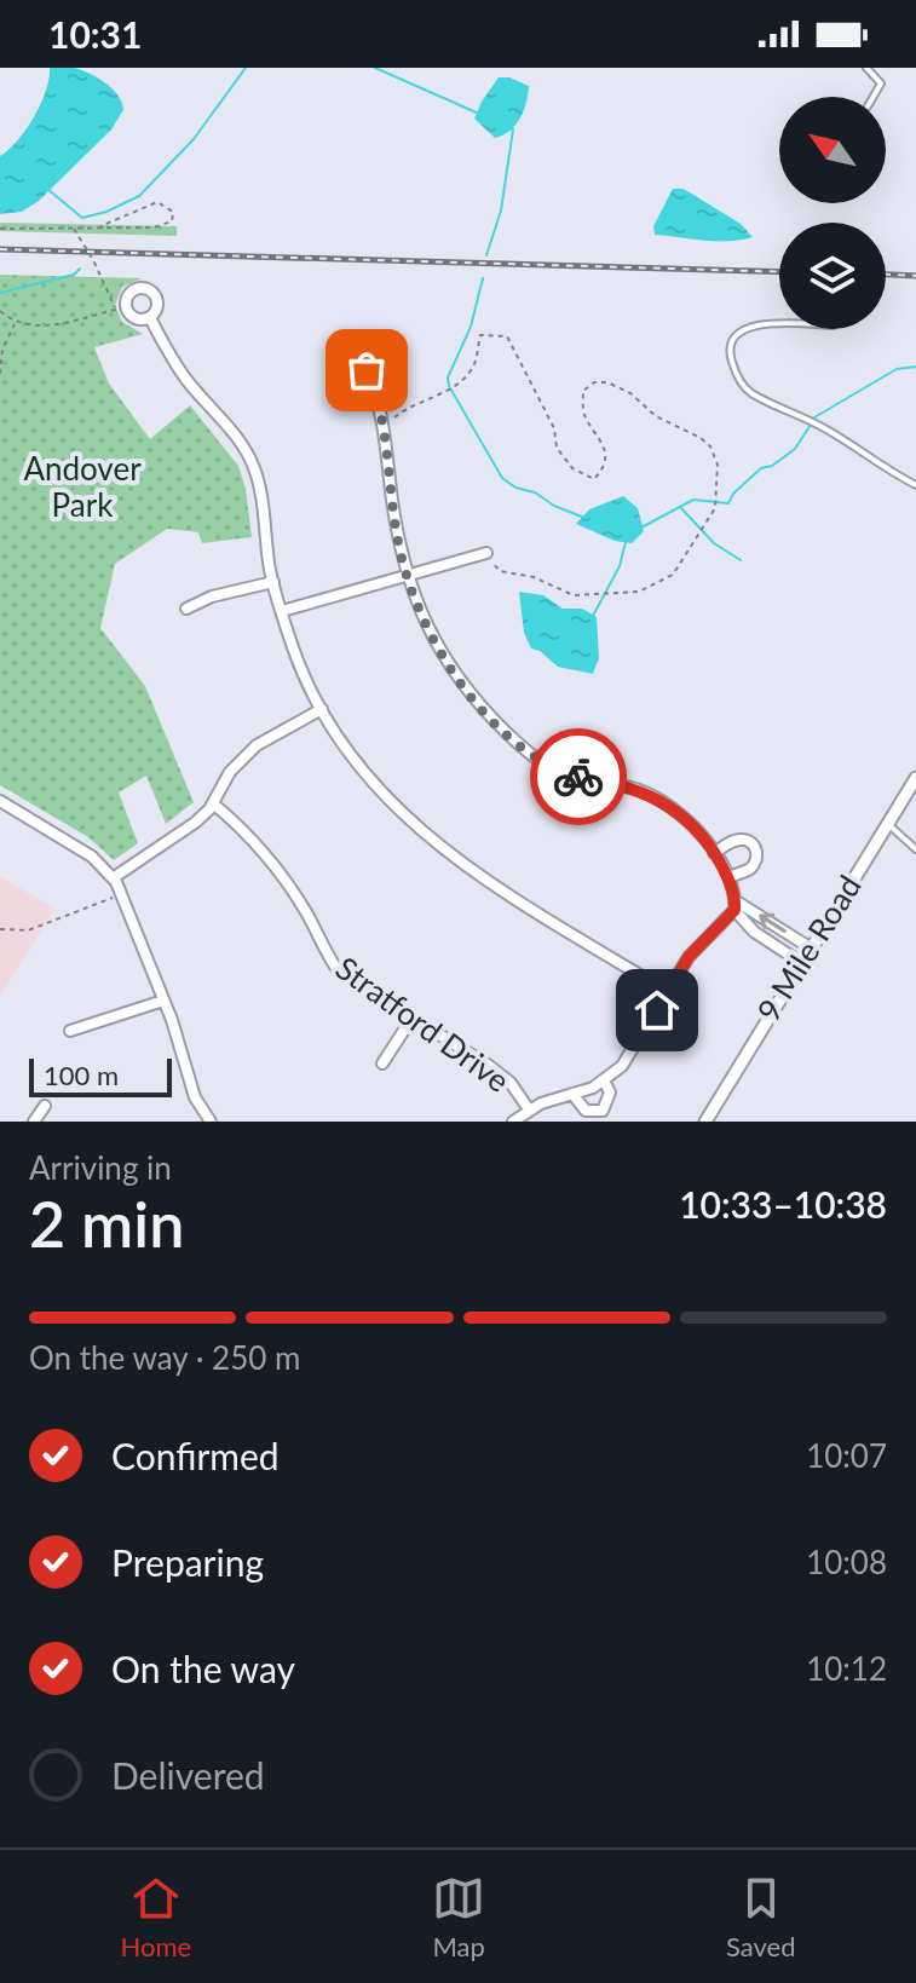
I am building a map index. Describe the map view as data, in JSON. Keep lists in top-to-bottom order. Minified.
{"streets":{"street":["9 Mile Road","Stratford Drive"]},"parks":["Andover Park"],"scale_bar":"100 m","north":"top left","page":{"status":"10:31","scale":"100 m","heading":["2 min","Arriving in","10:33–10:38"],"bar":"On the way · 250 m","list":[["Confirmed","10:07"],["Preparing","10:08"],["On the way","10:12"],"Delivered"],"tabs":["Home","Map","Saved"]}}
